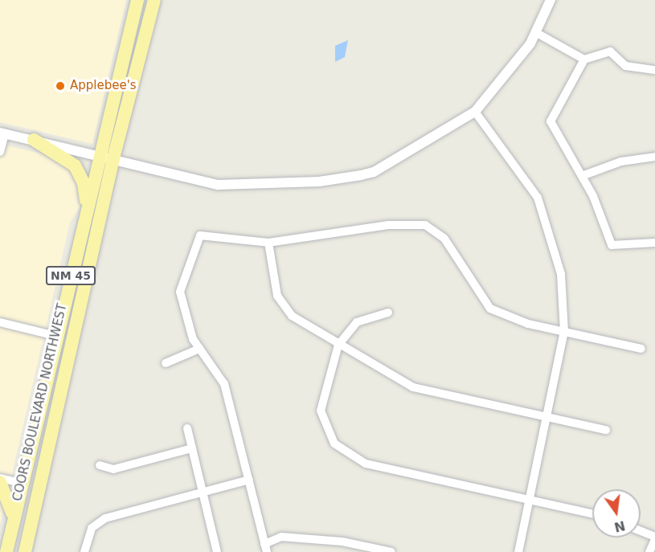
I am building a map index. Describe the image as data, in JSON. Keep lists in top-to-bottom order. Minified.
{"streets":{"main road":["NM 45","COORS BOULEVARD NORTHWEST"]},"places":["Applebee's"],"north":"bottom"}
